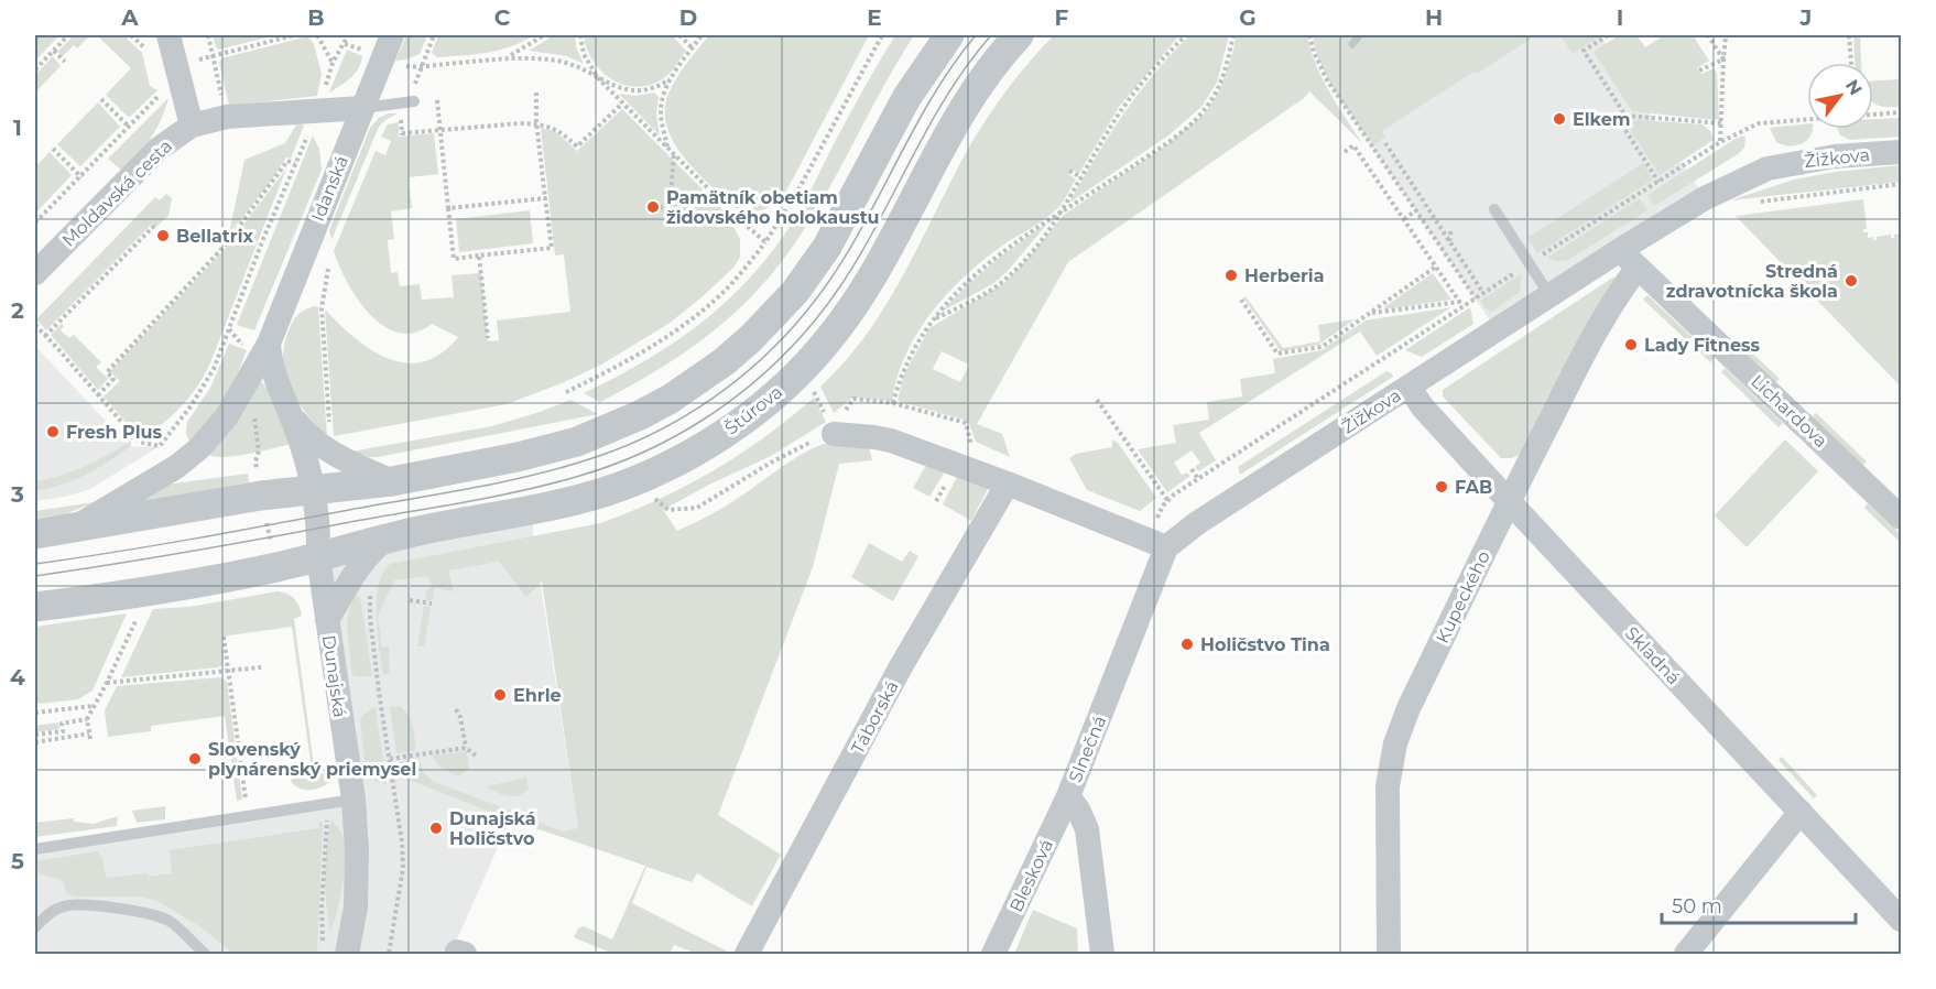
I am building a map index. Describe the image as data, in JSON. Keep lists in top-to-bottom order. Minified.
{"streets":{"street":["Žižkova","Idanská","Moldavská cesta","Štúrova","Lichardova","Kupeckého","Skladná","Dunajská","Táborská","Slnečná","Blesková"]},"crossings":[["Žižkova","Lichardova"],["Žižkova","Skladná"],["Žižkova","Slnečná"],["Idanská","Moldavská cesta"],["Štúrova","Dunajská"],["Lichardova","Kupeckého"],["Kupeckého","Skladná"],["Slnečná","Blesková"]],"places":["Elkem","Pamätník obetiam židovského holokaustu","Bellatrix","Herberia","Stredná zdravotnícka škola","Lady Fitness","Fresh Plus","FAB","Holičstvo Tina","Ehrle","Slovenský plynárenský priemysel","Dunajská Holičstvo"],"scale_bar":"50 m","north":"top right","grid":{"columns":["A","B","C","D","E","F","G","H","I","J"],"rows":["1","2","3","4","5"]}}
